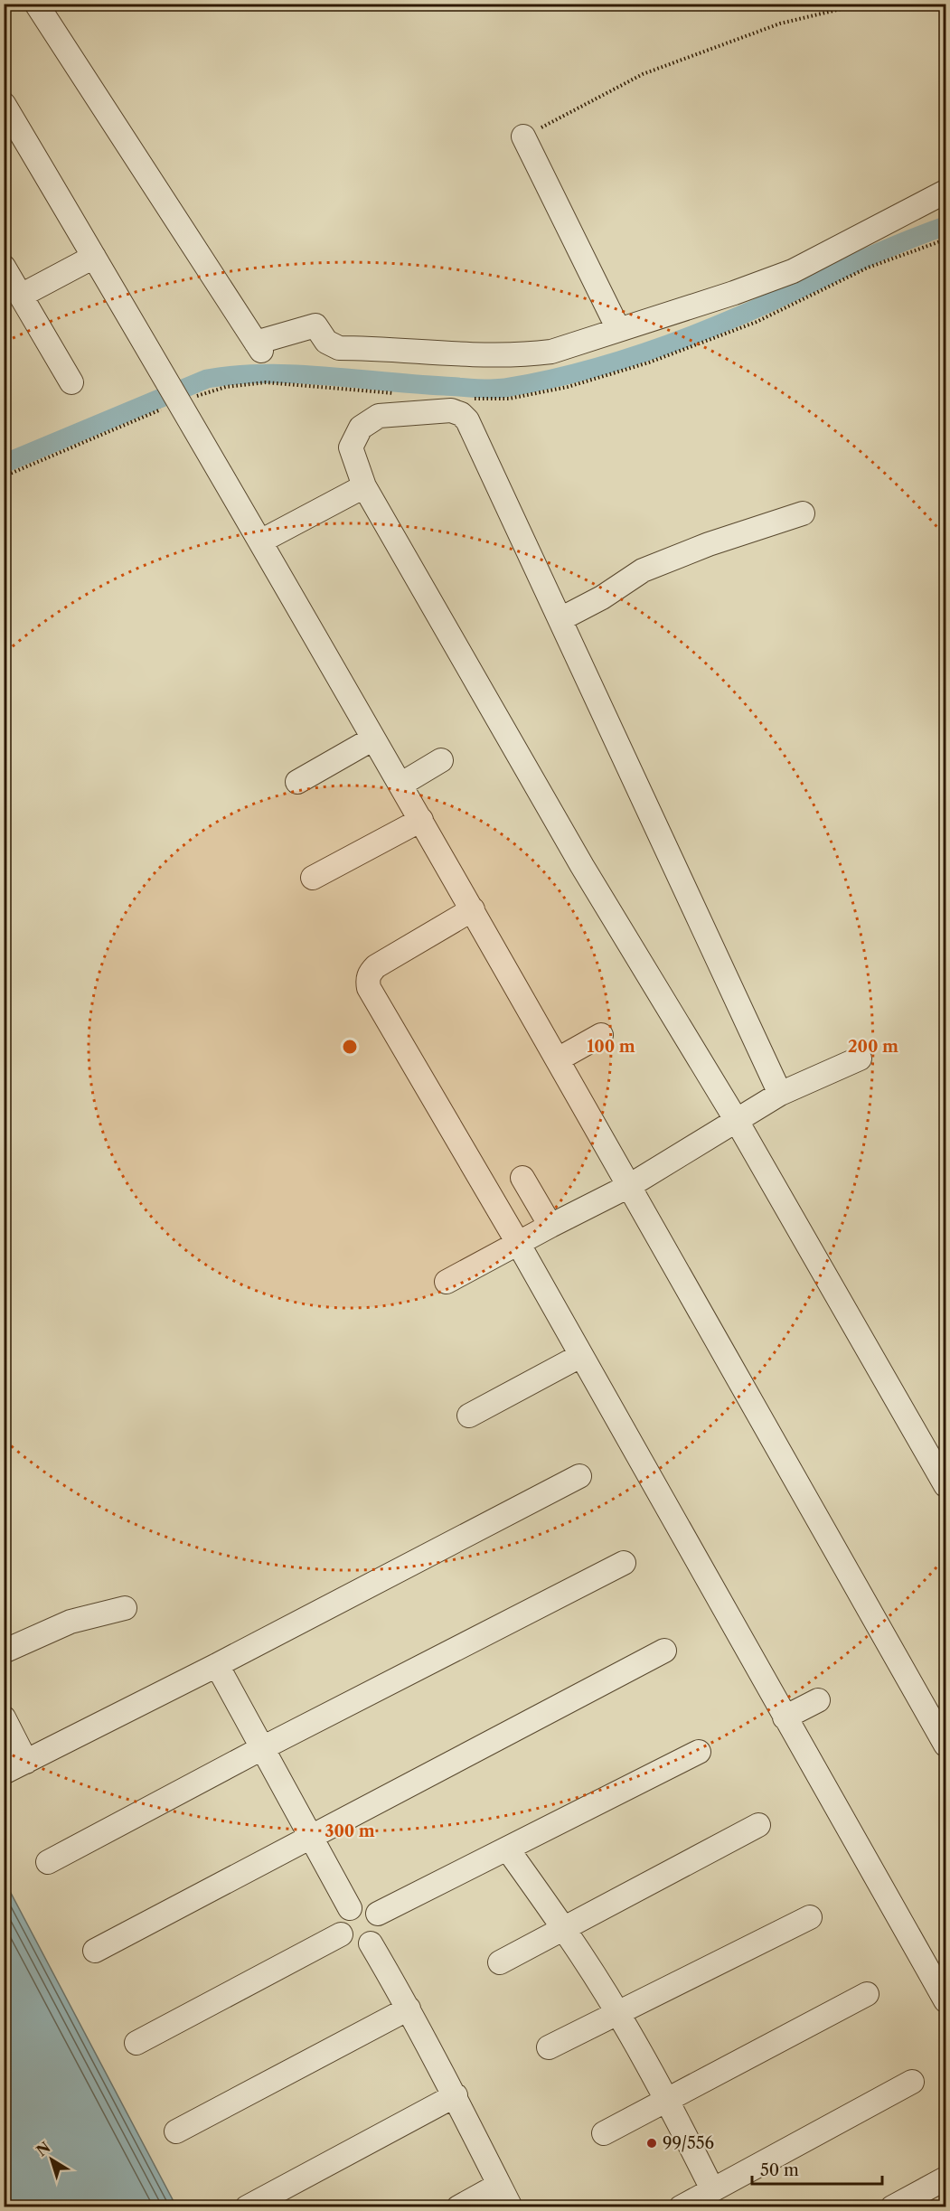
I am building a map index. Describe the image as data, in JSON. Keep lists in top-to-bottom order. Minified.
{"places":["99/556"],"scale_bar":"50 m","north":"top left","rings":["100 m","200 m","300 m"]}
